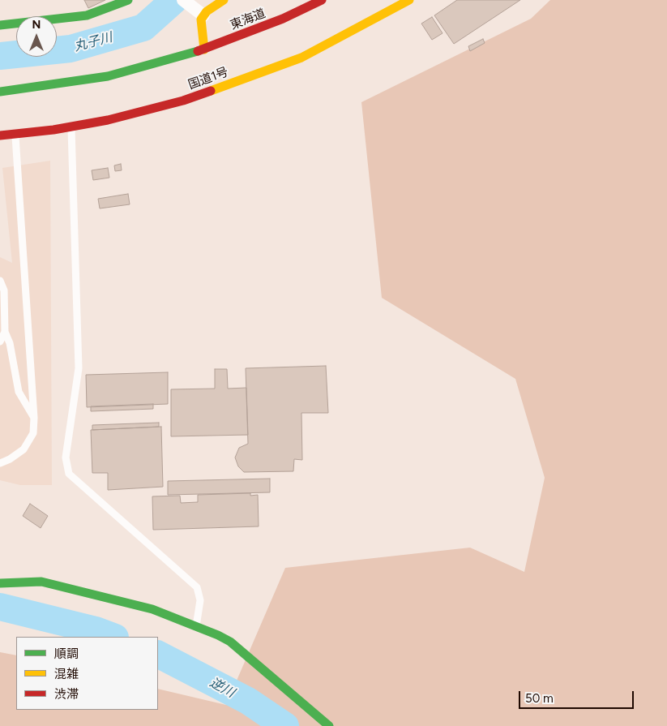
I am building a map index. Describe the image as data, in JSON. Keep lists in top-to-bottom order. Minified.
{"streets":{"main road":["東海道","国道1号"]},"water":["丸子川","逆川"],"legend":["順調","混雑","渋滞"],"scale_bar":"50 m","north":"top"}
